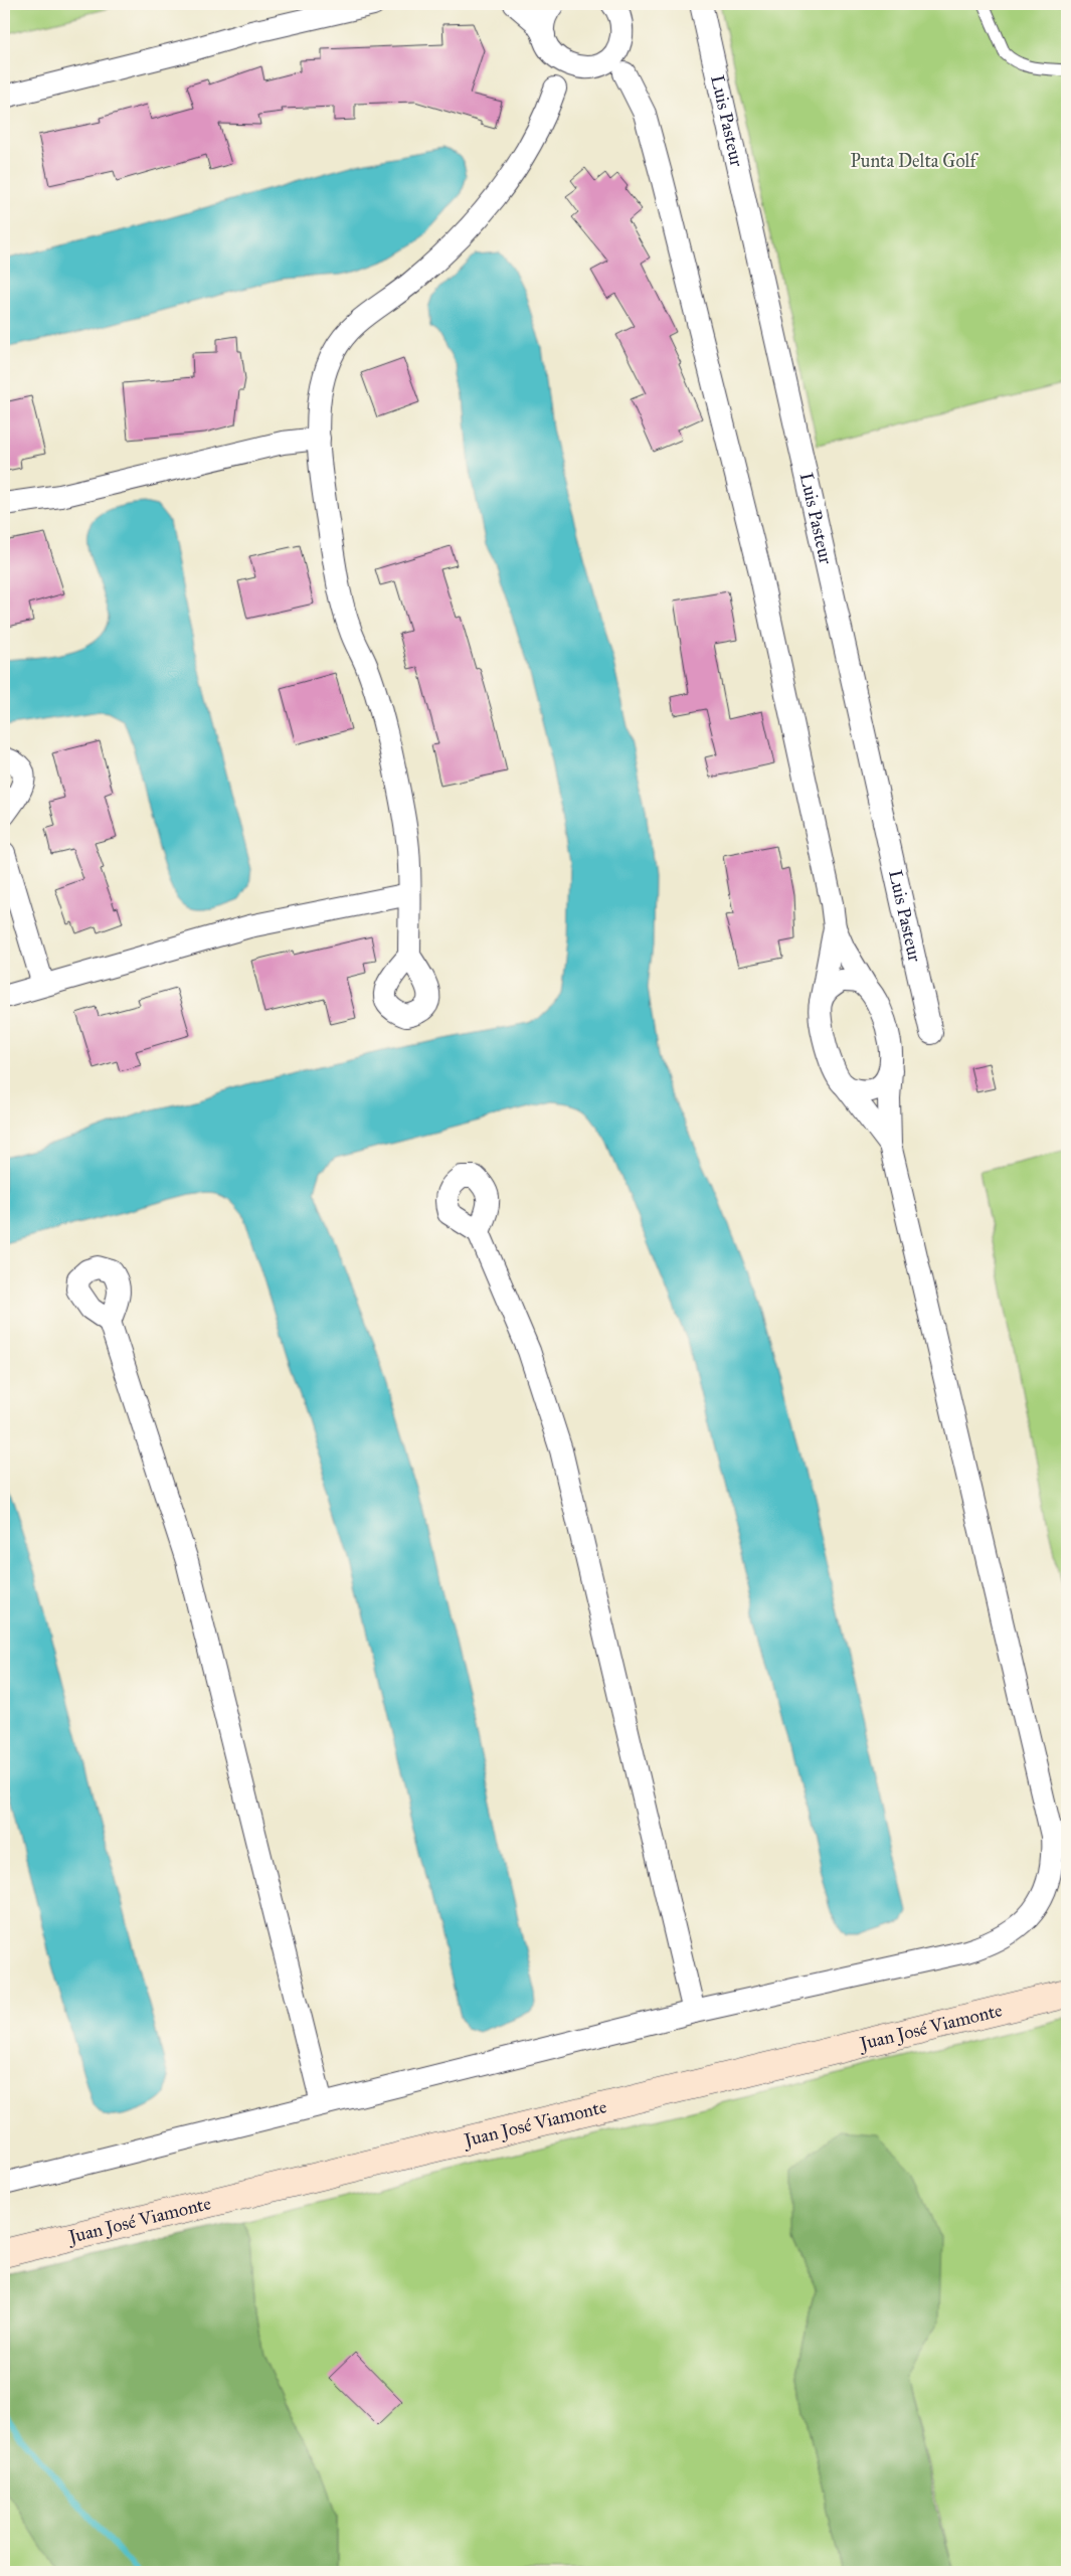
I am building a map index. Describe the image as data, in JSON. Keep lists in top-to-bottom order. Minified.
{"streets":{"street":["Luis Pasteur","Juan José Viamonte"]},"parks":["Punta Delta Golf"]}
